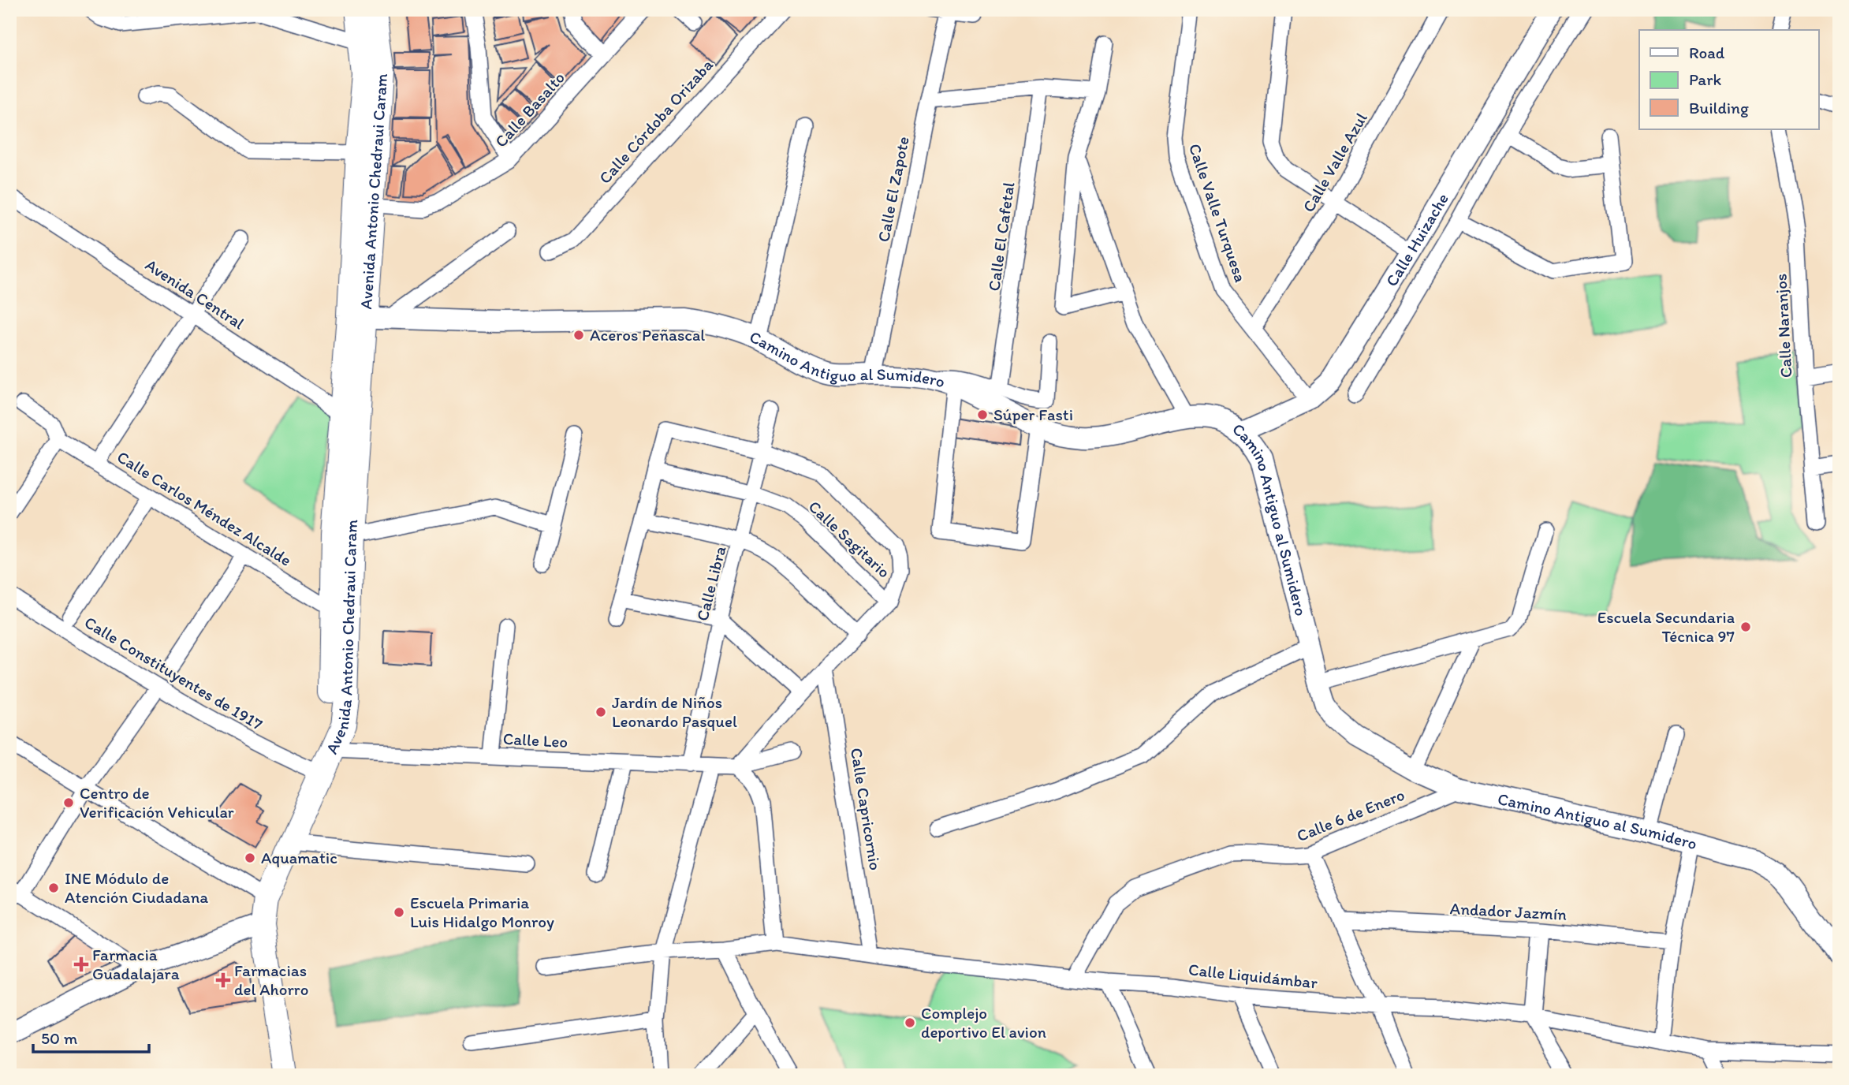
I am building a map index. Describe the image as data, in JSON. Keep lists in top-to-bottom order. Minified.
{"streets":{"main road":["Avenida Antonio Chedraui Caram","Calle Huizache","Camino Antiguo al Sumidero"],"street":["Calle Basalto","Calle Córdoba Orizaba","Calle Valle Azul","Calle El Zapote","Calle Valle Turquesa","Calle El Cafetal","Avenida Central","Calle Naranjos","Calle Carlos Méndez Alcalde","Calle Sagitario","Calle Libra","Calle Constituyentes de 1917","Calle Leo","Calle Capricornio","Calle 6 de Enero","Andador Jazmín","Calle Liquidámbar"]},"crossings":[["Calle Basalto","Avenida Antonio Chedraui Caram"],["Calle Valle Azul","Calle Valle Turquesa"],["Calle El Zapote","Camino Antiguo al Sumidero"],["Avenida Antonio Chedraui Caram","Avenida Central"],["Avenida Antonio Chedraui Caram","Camino Antiguo al Sumidero"],["Avenida Antonio Chedraui Caram","Calle Carlos Méndez Alcalde"],["Avenida Antonio Chedraui Caram","Calle Leo"],["Calle Valle Turquesa","Calle Huizache"],["Calle Huizache","Camino Antiguo al Sumidero"],["Camino Antiguo al Sumidero","Calle 6 de Enero"],["Calle Sagitario","Calle Libra"],["Calle Libra","Calle Leo"],["Calle Capricornio","Calle Liquidámbar"],["Calle 6 de Enero","Calle Liquidámbar"]],"places":{"other":["Aceros Peñascal","Súper Fasti","Escuela Secundaria Técnica 97","Jardín de Niños Leonardo Pasquel","Centro de Verificación Vehicular","Aquamatic","INE Módulo de Atención Ciudadana","Escuela Primaria Luis Hidalgo Monroy","Complejo deportivo El avion"],"health":["Farmacia Guadalajara","Farmacias del Ahorro"]},"legend":["Road","Park","Building"],"scale_bar":"50 m"}
